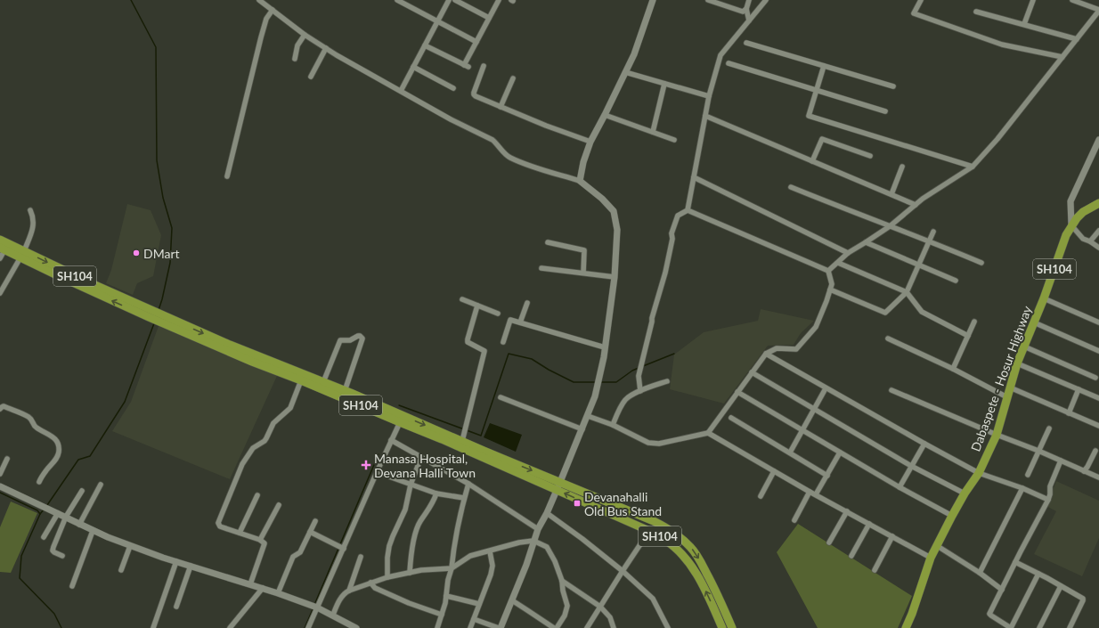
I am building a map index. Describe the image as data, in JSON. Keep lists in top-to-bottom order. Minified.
{"streets":{"main road":["SH104","Dabaspete - Hosur Highway"]},"places":{"other":["DMart"],"health":["Manasa Hospital, Devana Halli Town"],"transit":["Devanahalli Old Bus Stand"]}}
